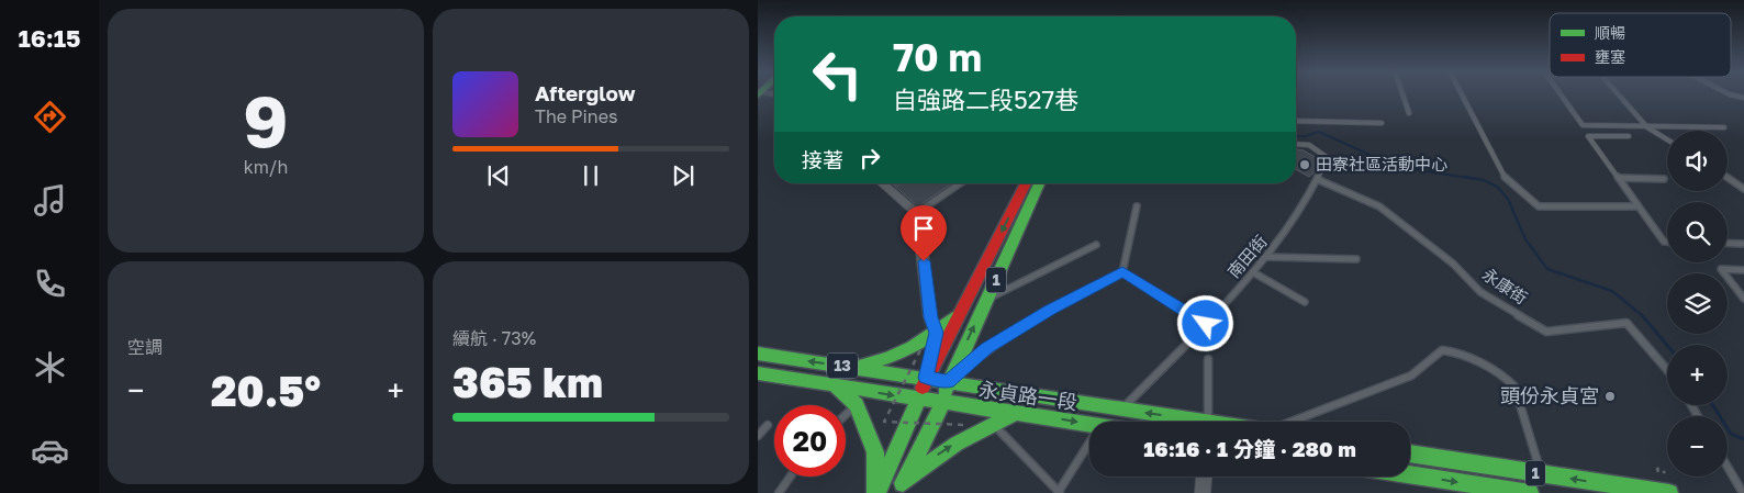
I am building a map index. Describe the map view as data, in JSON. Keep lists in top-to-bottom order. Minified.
{"streets":{"main road":["1","13","永貞路一段"],"lane":["南田街","永康街"]},"crossings":[["南田街","永康街"],["南田街","永貞路一段"],["1","13"],["1","永貞路一段"],["13","永貞路一段"]],"places":["田寮社區活動中心","頭份永貞宮"],"legend":["順暢","壅塞"],"page":{"tabs":"16:15","tile":[["9","km/h"],"空調",["續航 · 73%","365 km"]],"turn":["70 m","自強路二段527巷"],"song":["Afterglow","The Pines"],"map_buttons":["+","−"],"then":"接著","heat":["−","20.5°","+"],"limit":"20","trip":"16:16 · 1 分鐘 · 280 m"}}
